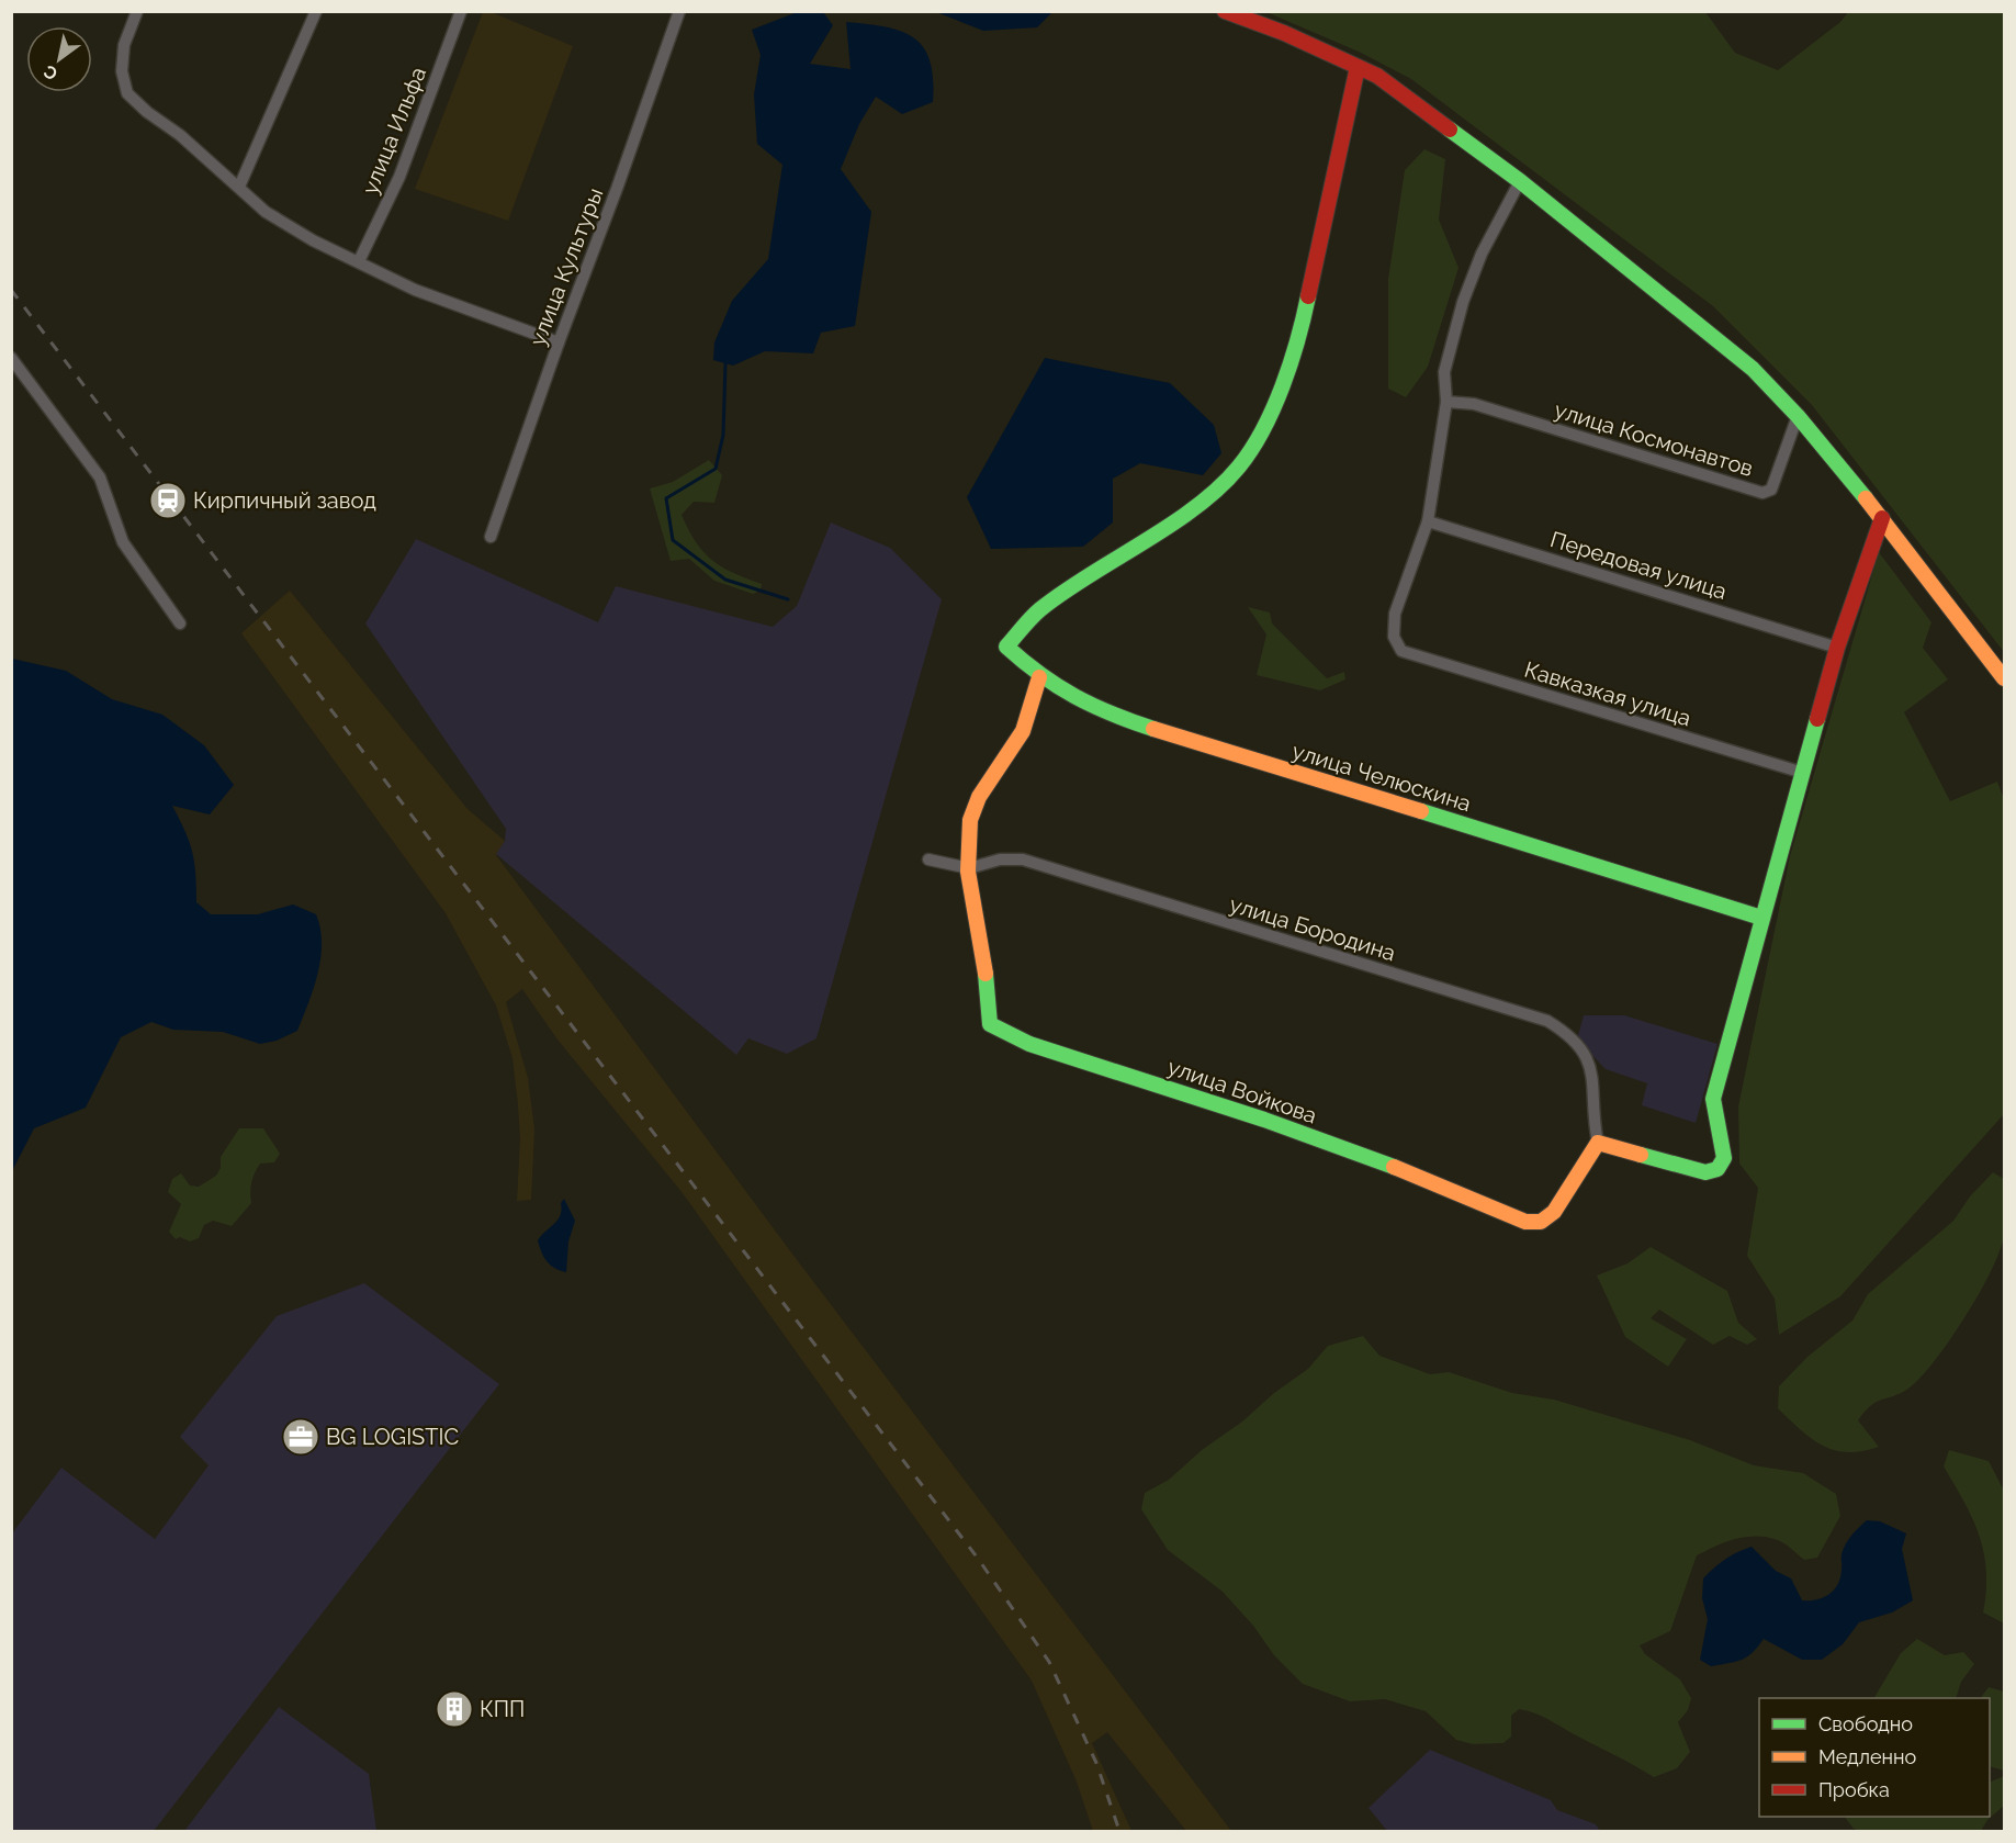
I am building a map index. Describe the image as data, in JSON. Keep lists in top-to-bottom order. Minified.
{"streets":{"street":["улица Ильфа","улица Культуры","улица Космонавтов","Передовая улица","Кавказкая улица","улица Челюскина","улица Бородина","улица Войкова"]},"crossings":[["Передовая улица","Кавказкая улица"],["улица Бородина","улица Войкова"]],"places":{"station":["Кирпичный завод"],"office":["BG LOGISTIC"],"building":["КПП"]},"legend":["Свободно","Медленно","Пробка"],"north":"bottom left"}
